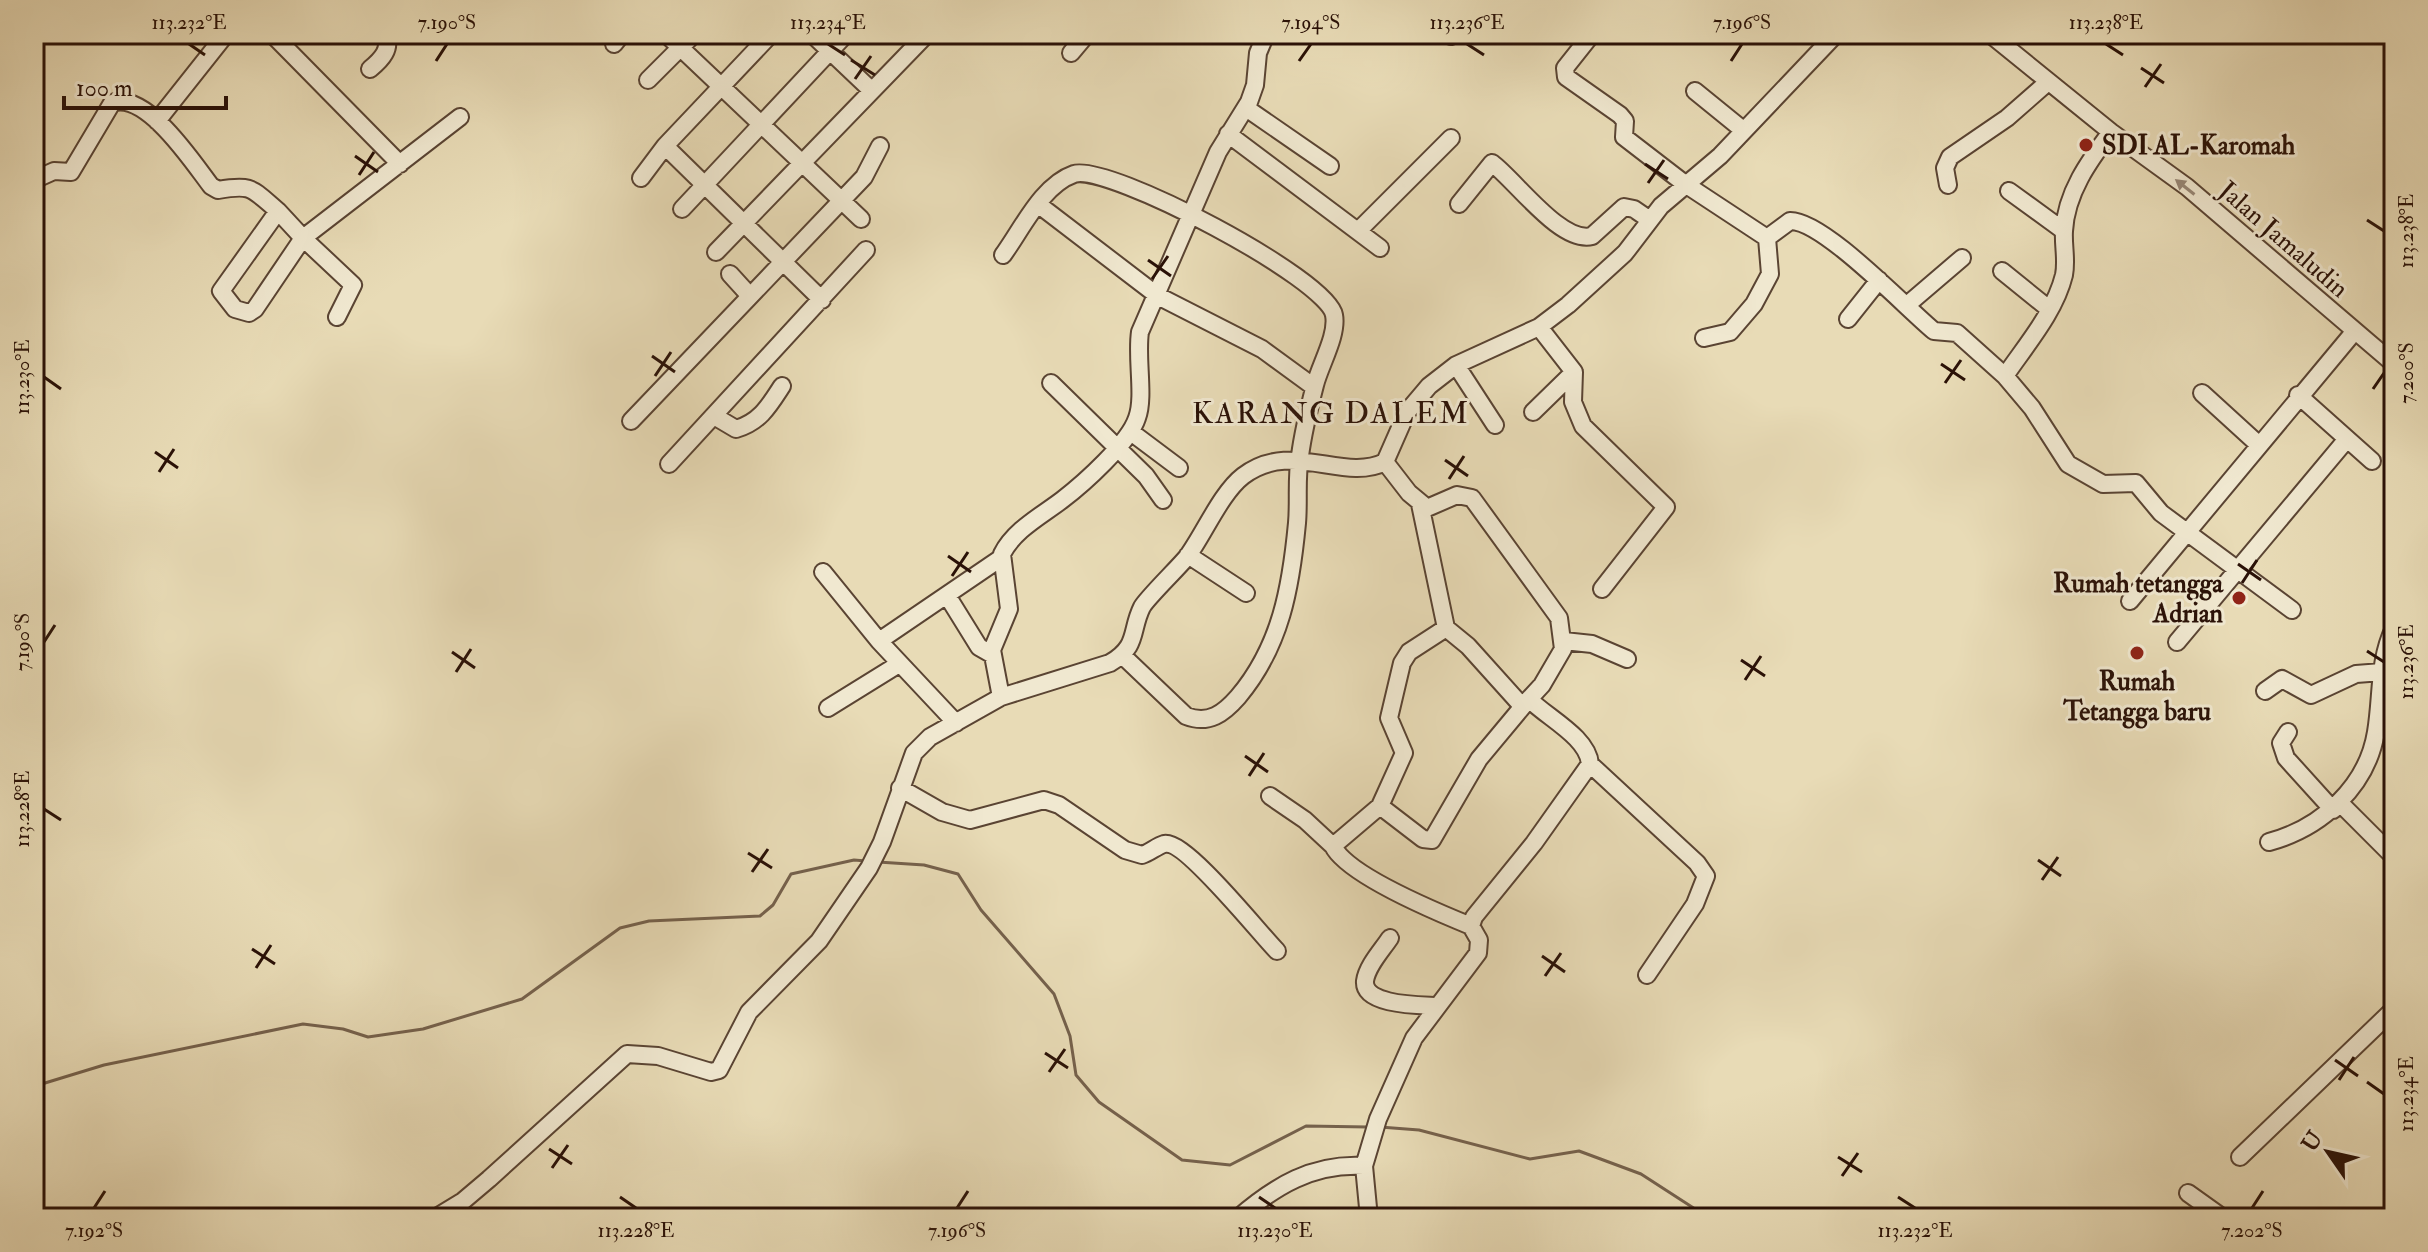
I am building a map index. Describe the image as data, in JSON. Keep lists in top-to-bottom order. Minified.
{"streets":{"street":["Jalan Jamaludin"]},"one_way":["Jalan Jamaludin"],"districts":["KARANG DALEM"],"places":["SDI AL-Karomah","Rumah tetangga Adrian","Rumah Tetangga baru"],"scale_bar":"100 m","north":"top left","coordinates":["113.232°E","7.190°S","113.234°E","7.194°S","113.236°E","7.196°S","113.238°E","7.200°S","113.230°E","113.228°E","7.192°S","7.202°S"]}
